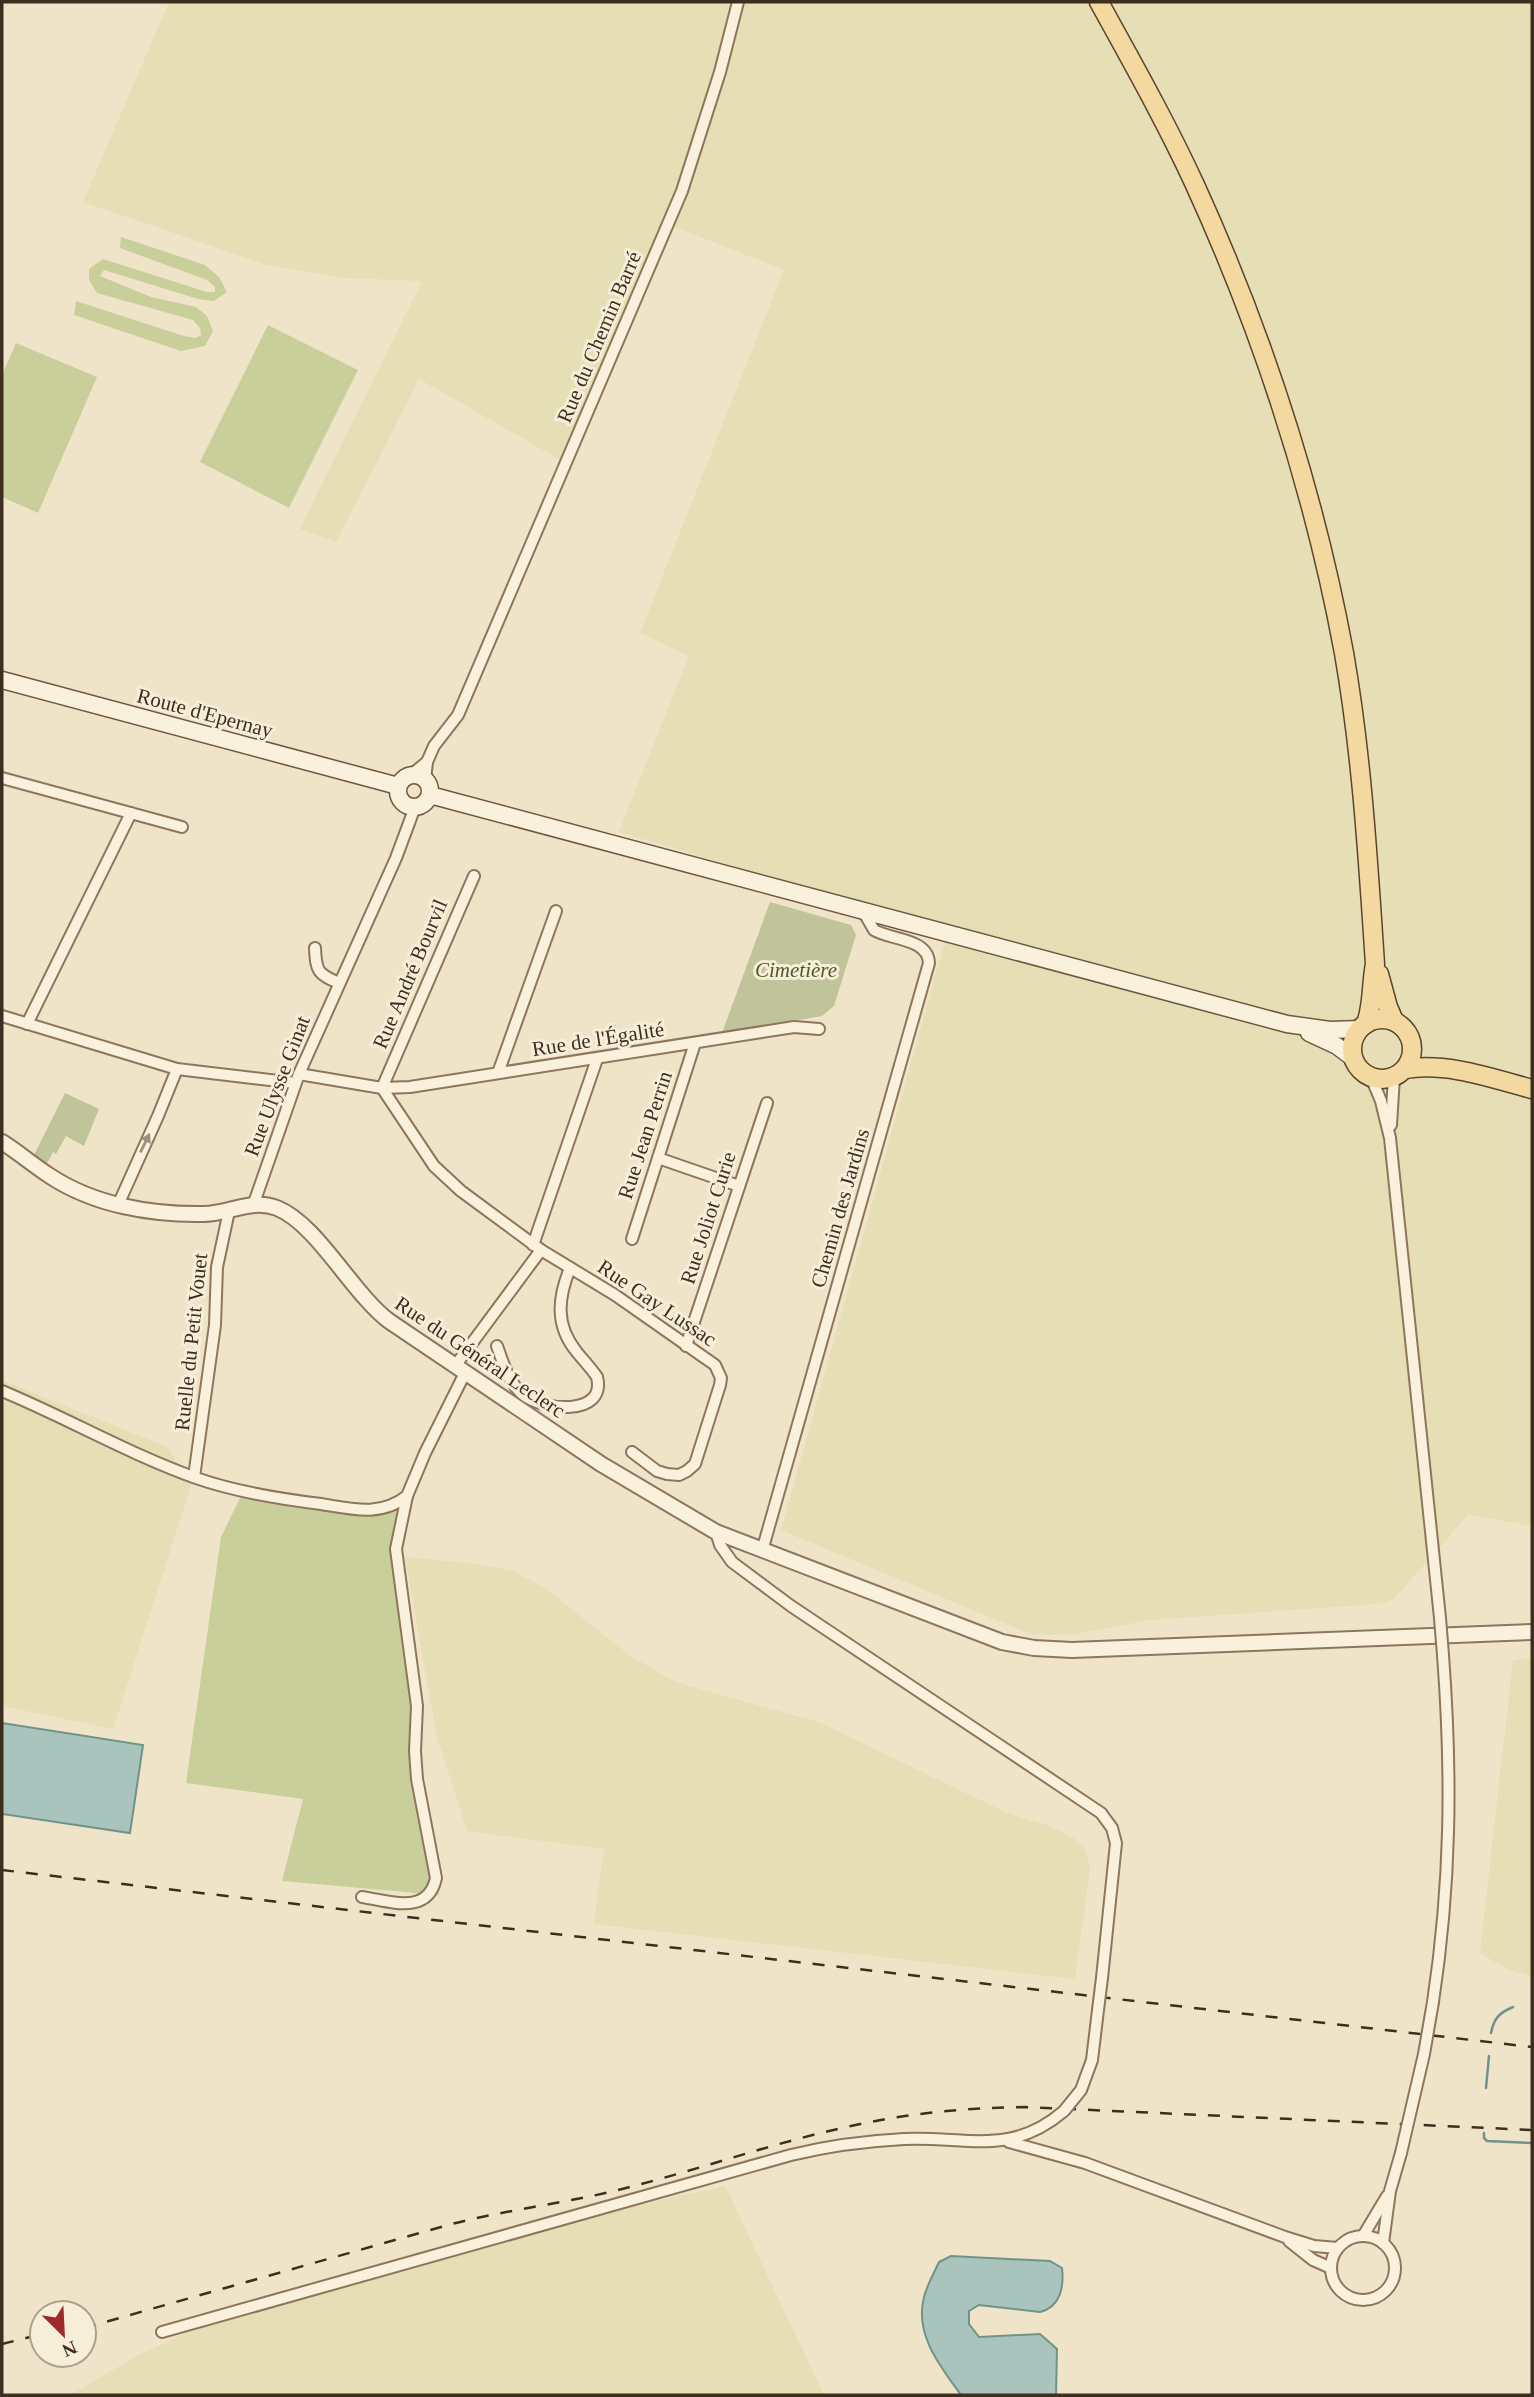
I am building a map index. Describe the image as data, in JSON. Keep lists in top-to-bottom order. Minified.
{"streets":{"main road":["Route d'Epernay"],"street":["Rue du Chemin Barré","Rue André Bourvil","Rue de l'Égalité","Rue Ulysse Ginat","Rue Jean Perrin","Chemin des Jardins","Rue Joliot Curie","Rue Gay Lussac","Ruelle du Petit Vouet","Rue du Général Leclerc"]},"crossings":[["Rue du Chemin Barré","Route d'Epernay"],["Route d'Epernay","Chemin des Jardins"],["Rue André Bourvil","Rue de l'Égalité"],["Rue André Bourvil","Rue Gay Lussac"],["Rue de l'Égalité","Rue Ulysse Ginat"],["Rue de l'Égalité","Rue Jean Perrin"],["Rue de l'Égalité","Rue Gay Lussac"],["Rue Ulysse Ginat","Rue du Général Leclerc"],["Chemin des Jardins","Rue du Général Leclerc"],["Rue Joliot Curie","Rue Gay Lussac"]],"parks":["Cimetière"],"north":"bottom right"}
